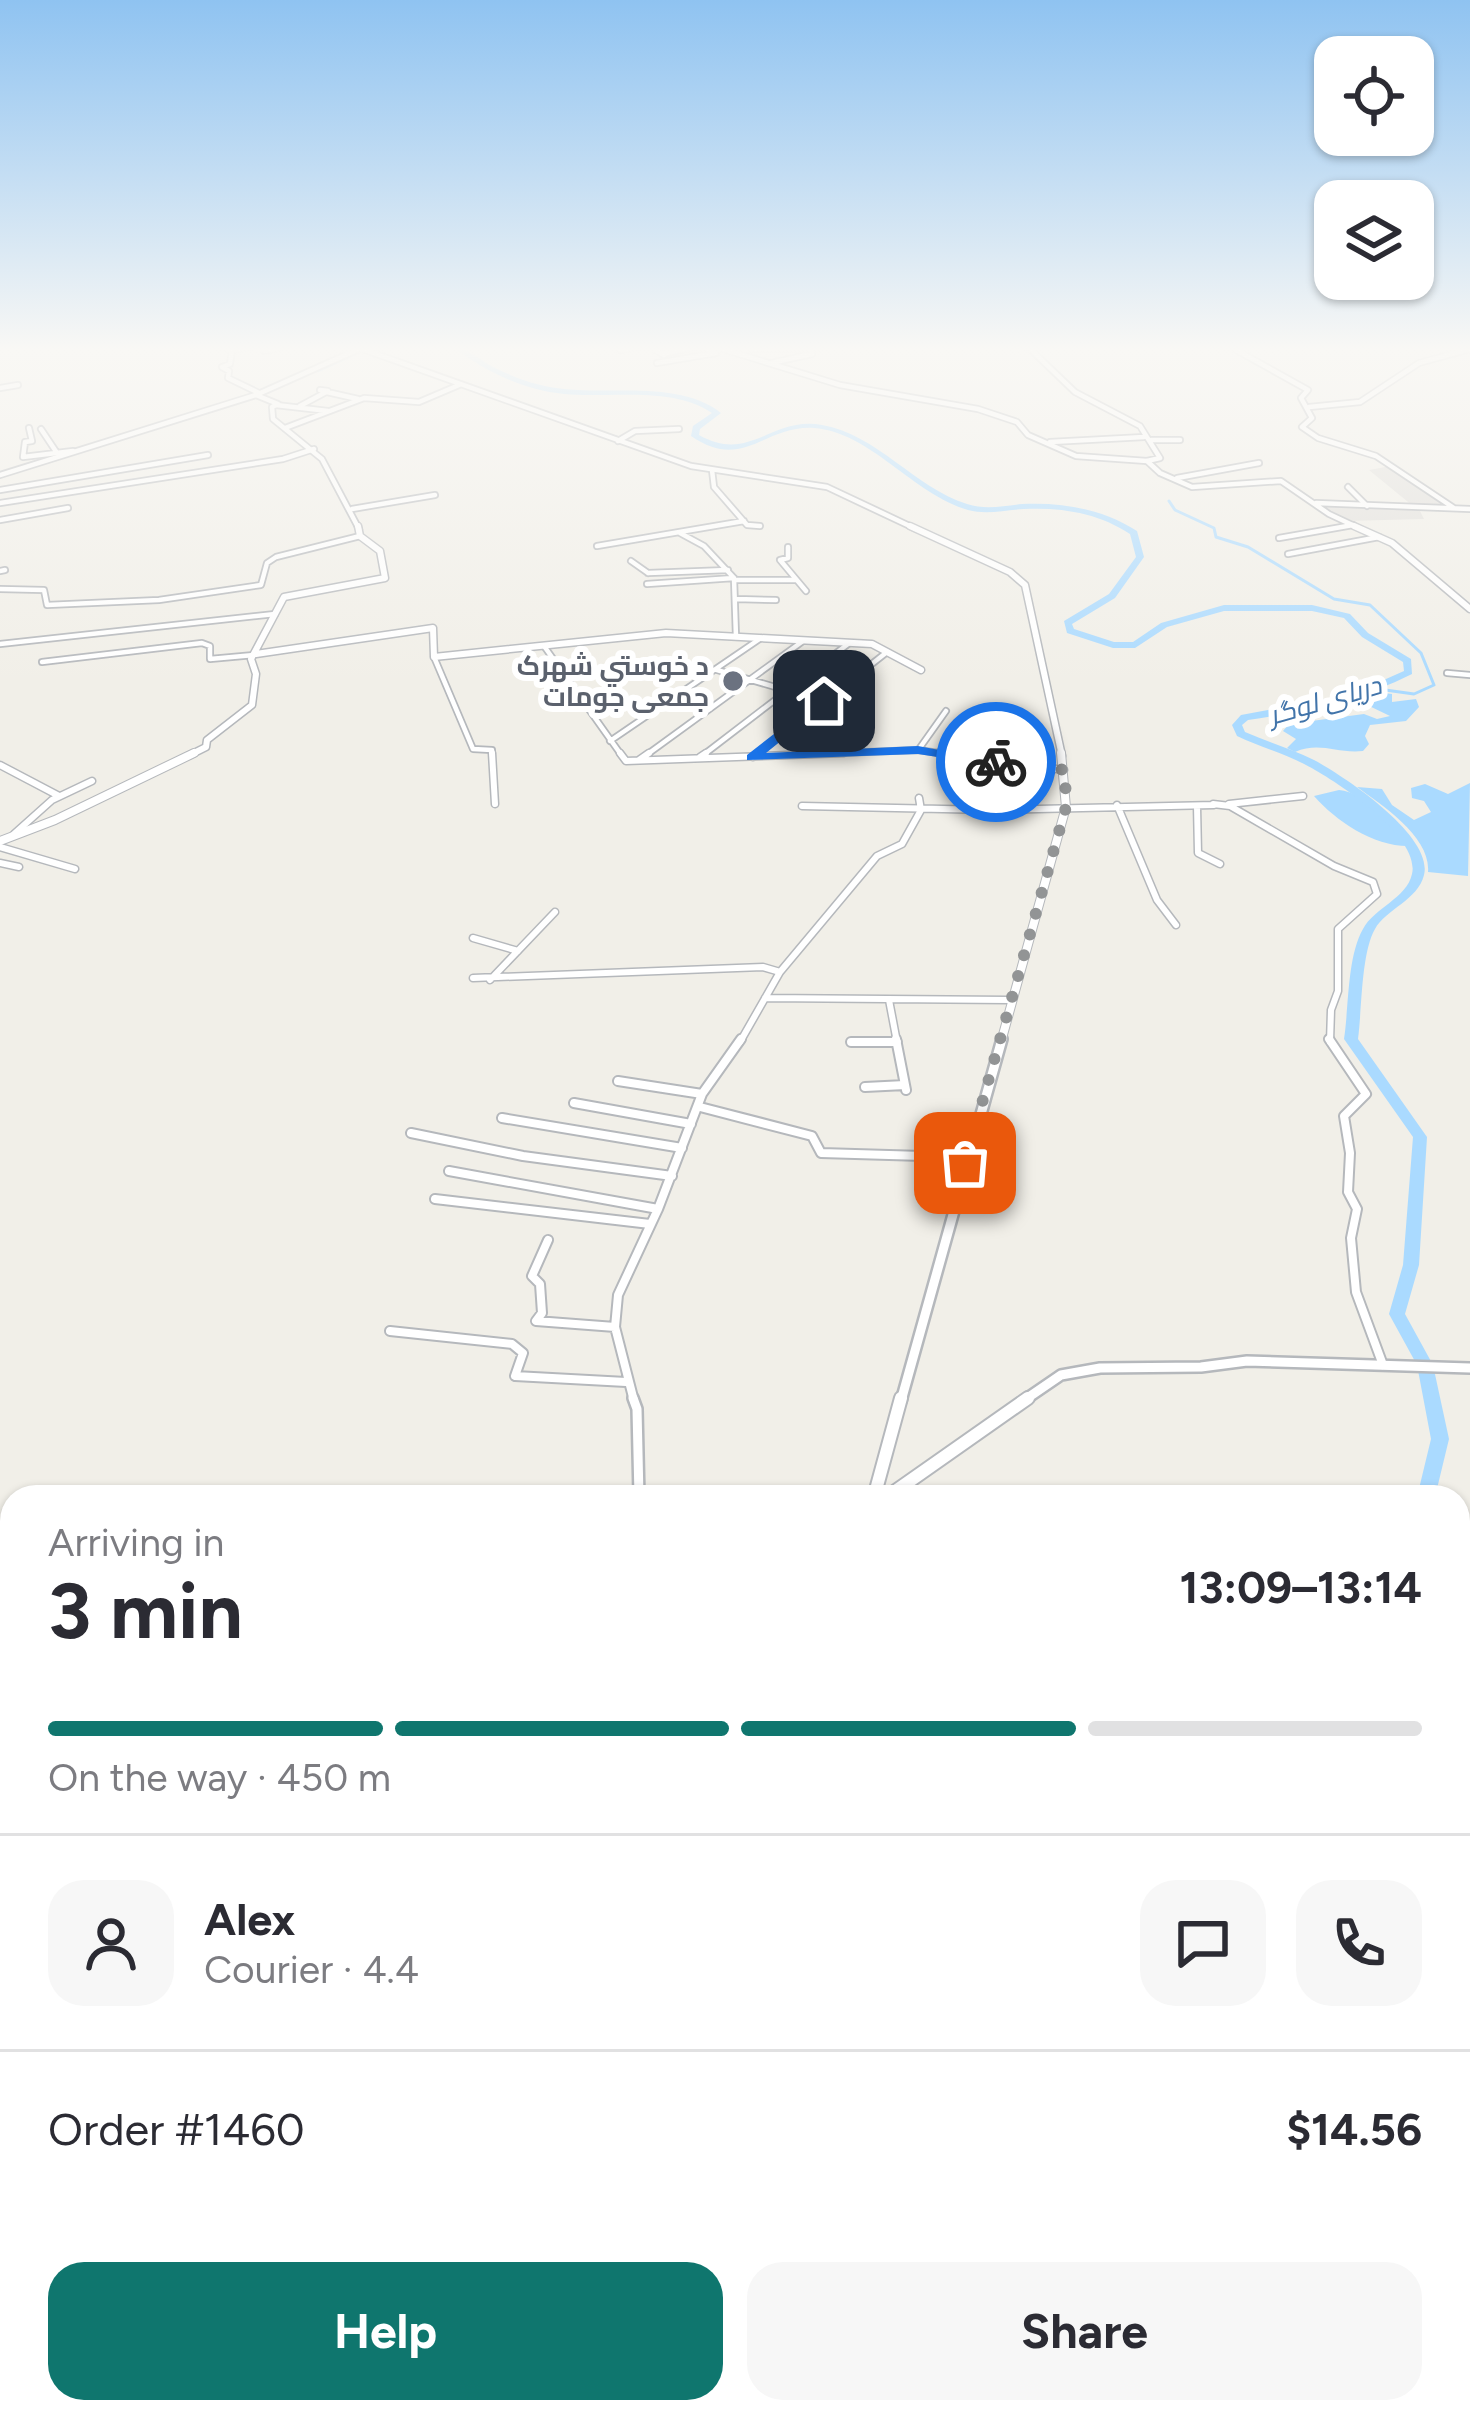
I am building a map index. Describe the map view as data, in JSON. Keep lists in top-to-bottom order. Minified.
{"water":["دریای لوگر"],"places":["د خوستي شهرک جمعی جومات"],"page":{"heading":["3 min","Arriving in","13:09–13:14"],"panel":["Alex","Courier · 4.4","Order #1460","$14.56"],"bar":"On the way · 450 m","buttons":["Help","Share"]}}
